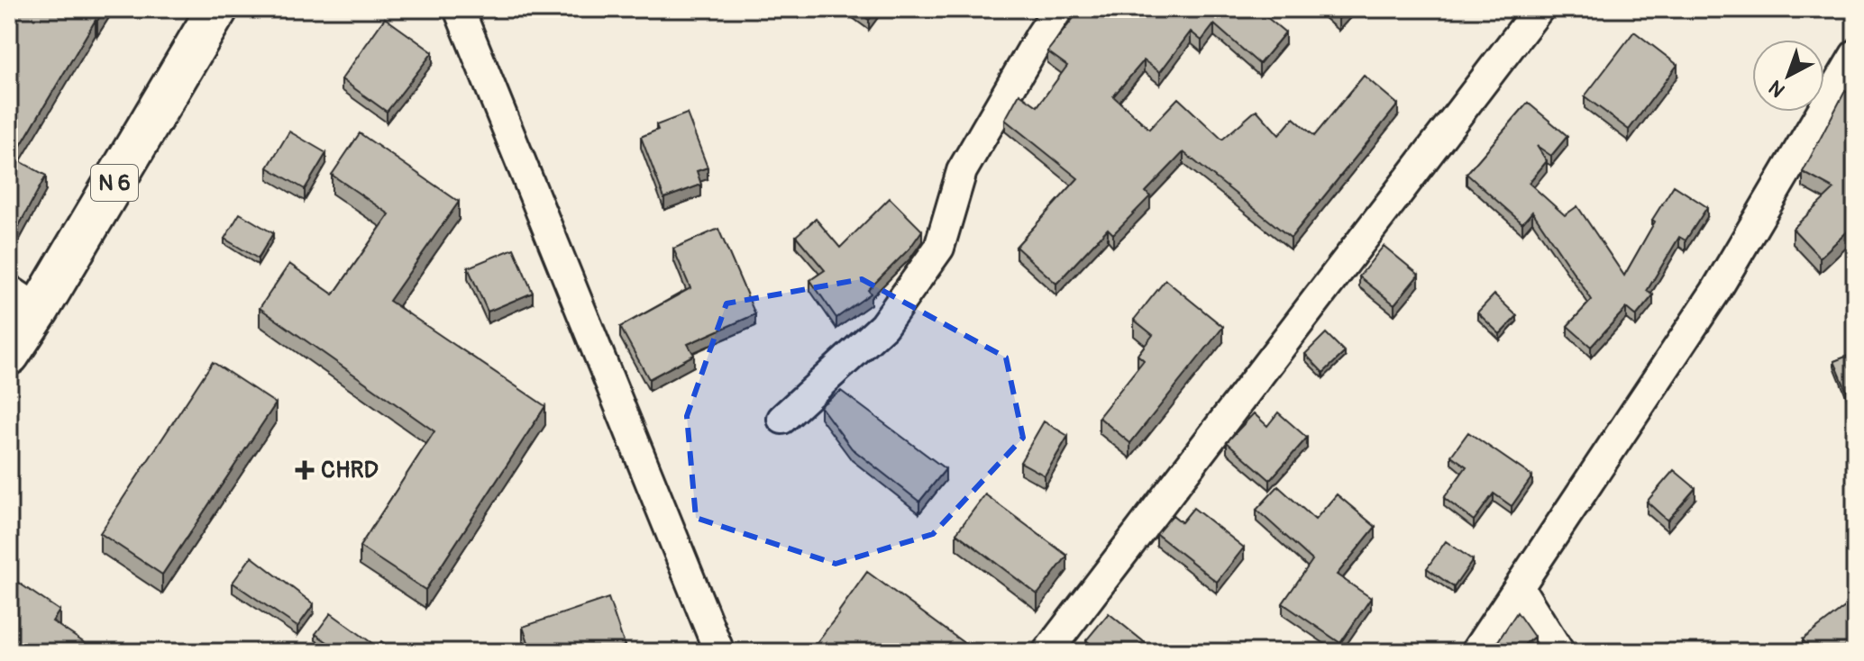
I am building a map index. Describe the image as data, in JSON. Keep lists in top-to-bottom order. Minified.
{"streets":{"main road":["N 6"]},"places":{"health":["CHRD"]},"north":"bottom left"}
